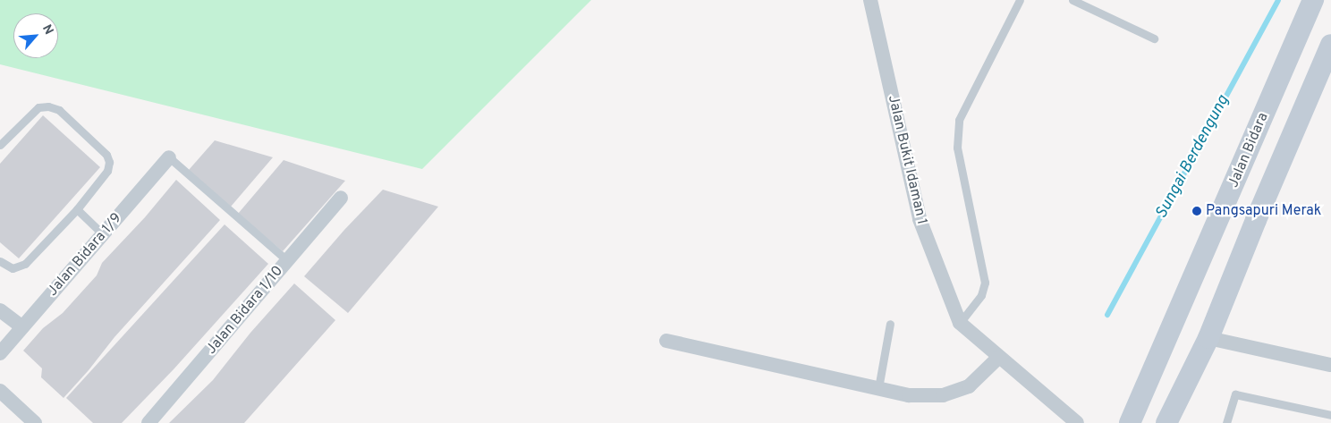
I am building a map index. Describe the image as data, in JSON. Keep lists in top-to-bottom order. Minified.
{"streets":{"main road":["Jalan Bidara"],"street":["Jalan Bukit Idaman 1","Jalan Bidara 1/9","Jalan Bidara 1/10"]},"water":["Sungai Berdengung"],"places":["Pangsapuri Merak"],"north":"top right"}
